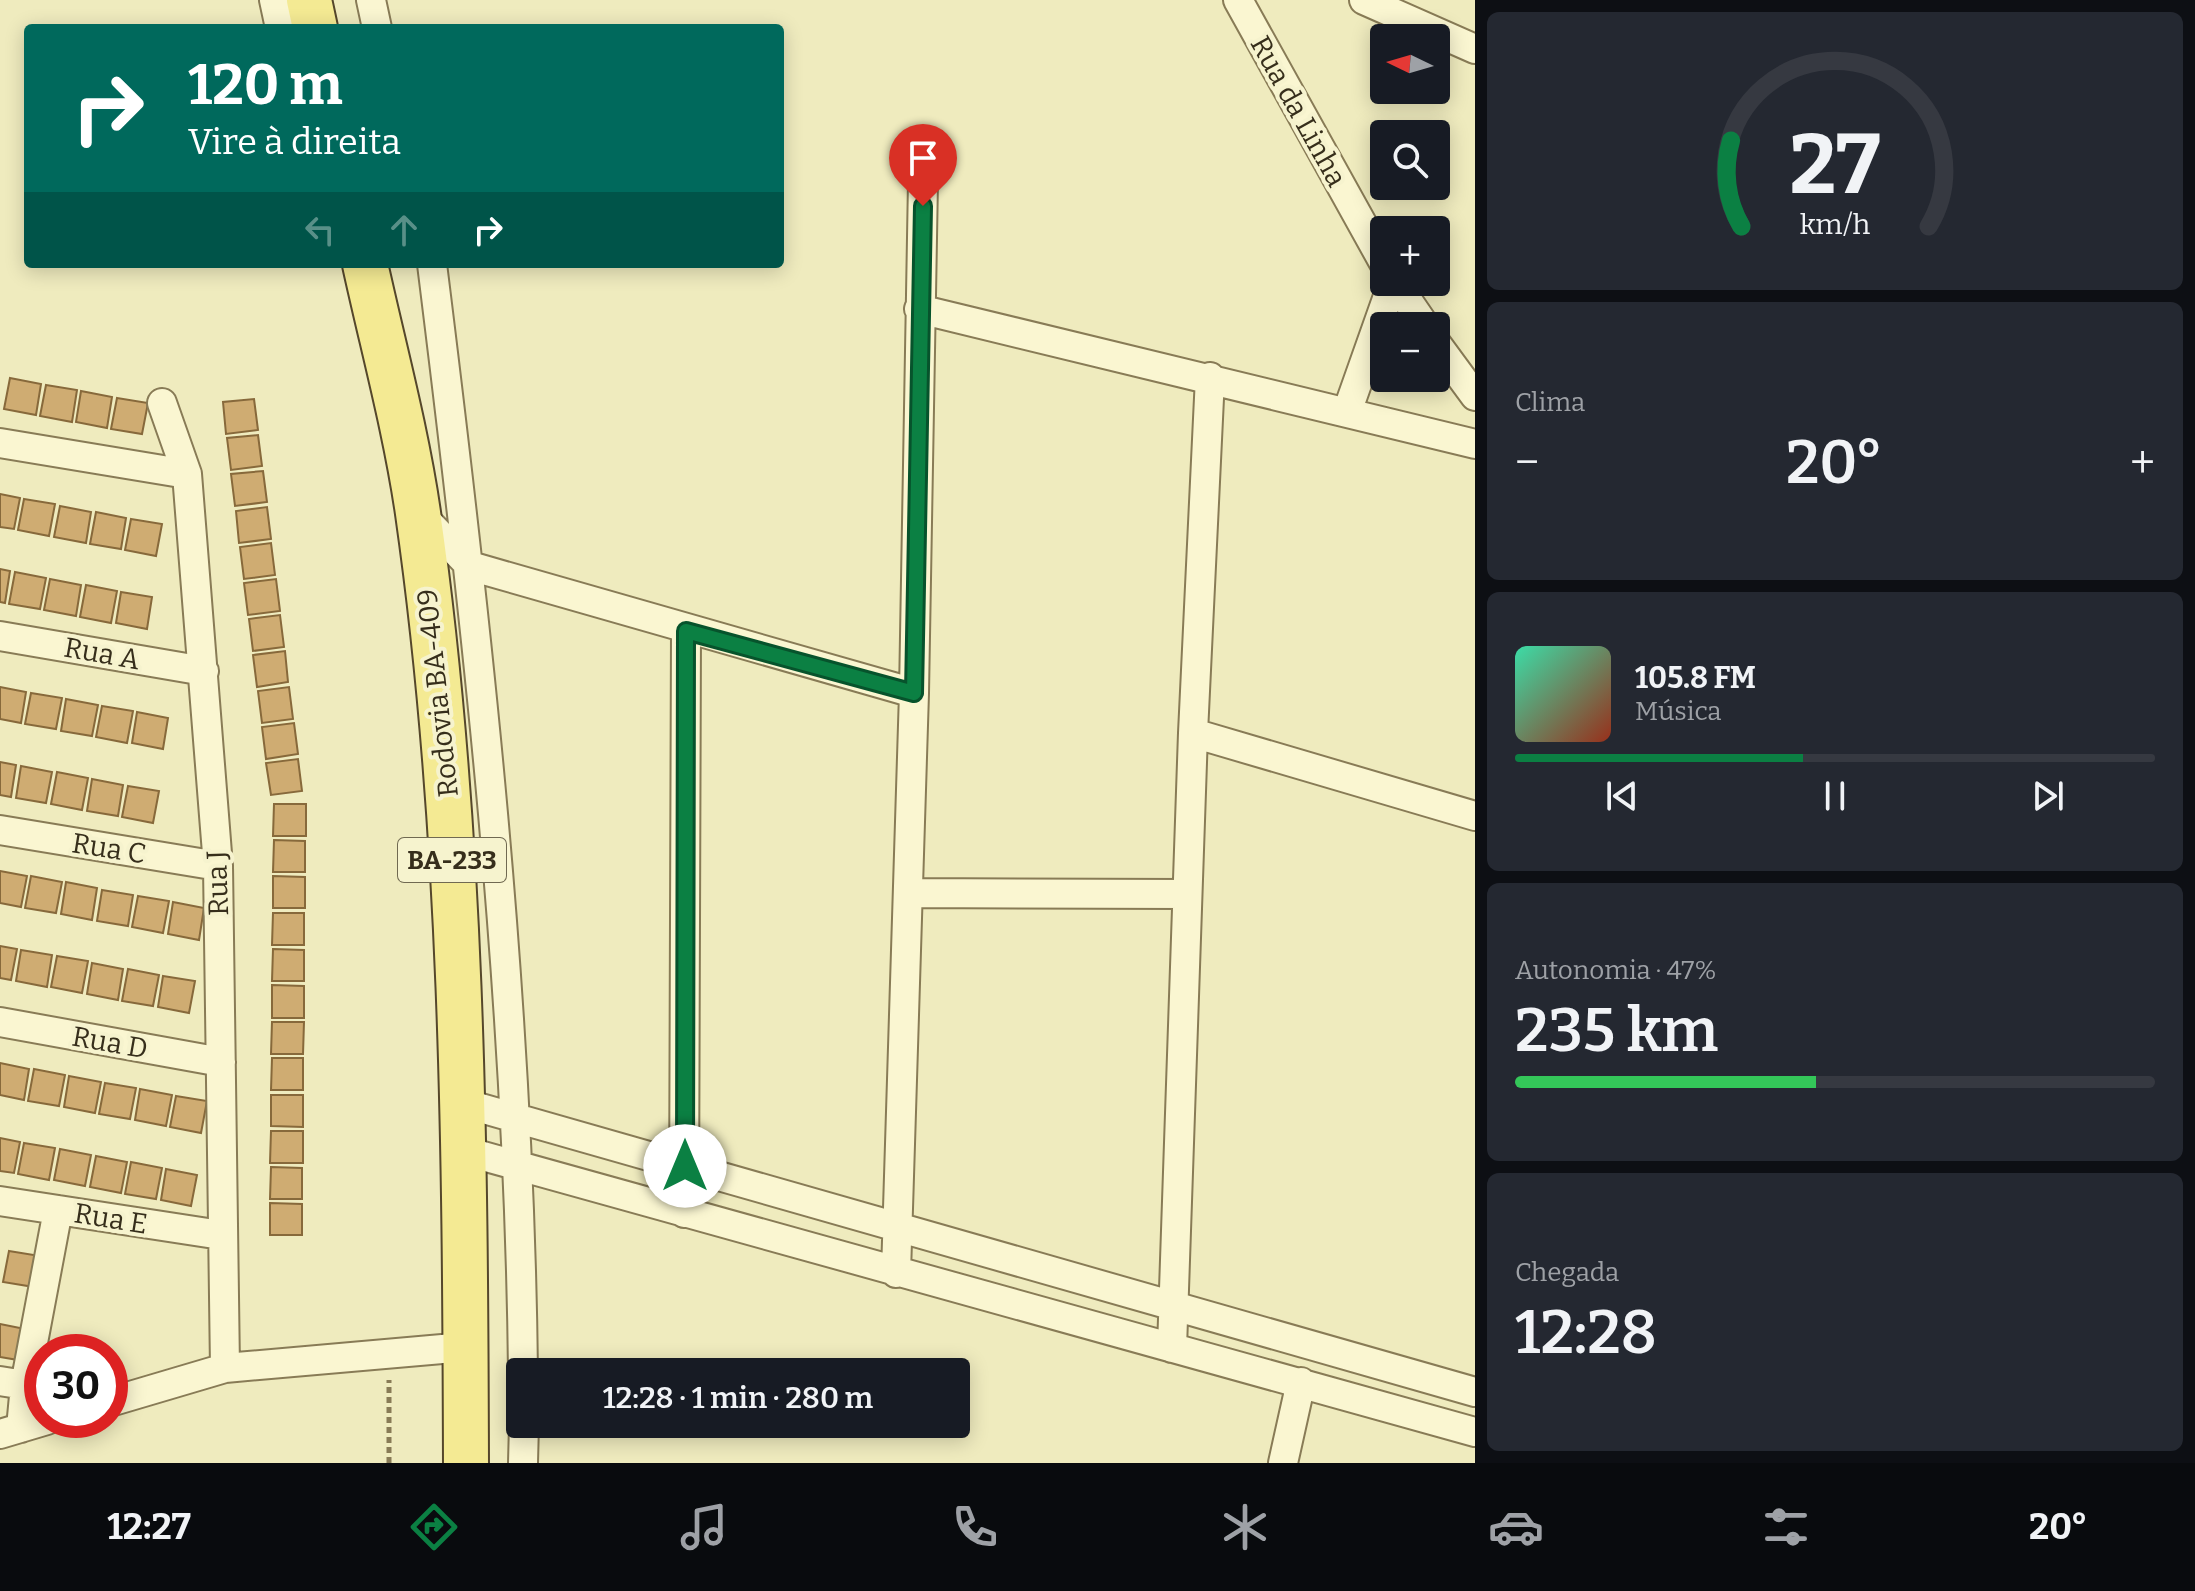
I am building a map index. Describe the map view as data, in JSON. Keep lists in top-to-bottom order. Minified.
{"streets":{"main road":["Rodovia BA-409","BA-233"],"street":["Rua da Linha","Rua A","Rua C","Rua J","Rua D","Rua E"]},"crossings":[["Rua A","Rua J"],["Rua C","Rua J"],["Rua J","Rua D"],["Rua J","Rua E"]],"north":"left","page":{"map_buttons":["+","−"],"turn":["120 m","Vire à direita"],"tile":["Clima",["Autonomia · 47%","235 km"],["Chegada","12:28"]],"heat":["−","20°","+"],"song":["105.8 FM","Música"],"limit":"30","trip":"12:28 · 1 min · 280 m","tabs":["12:27","20°"],"gauge":["27","km/h"]}}
